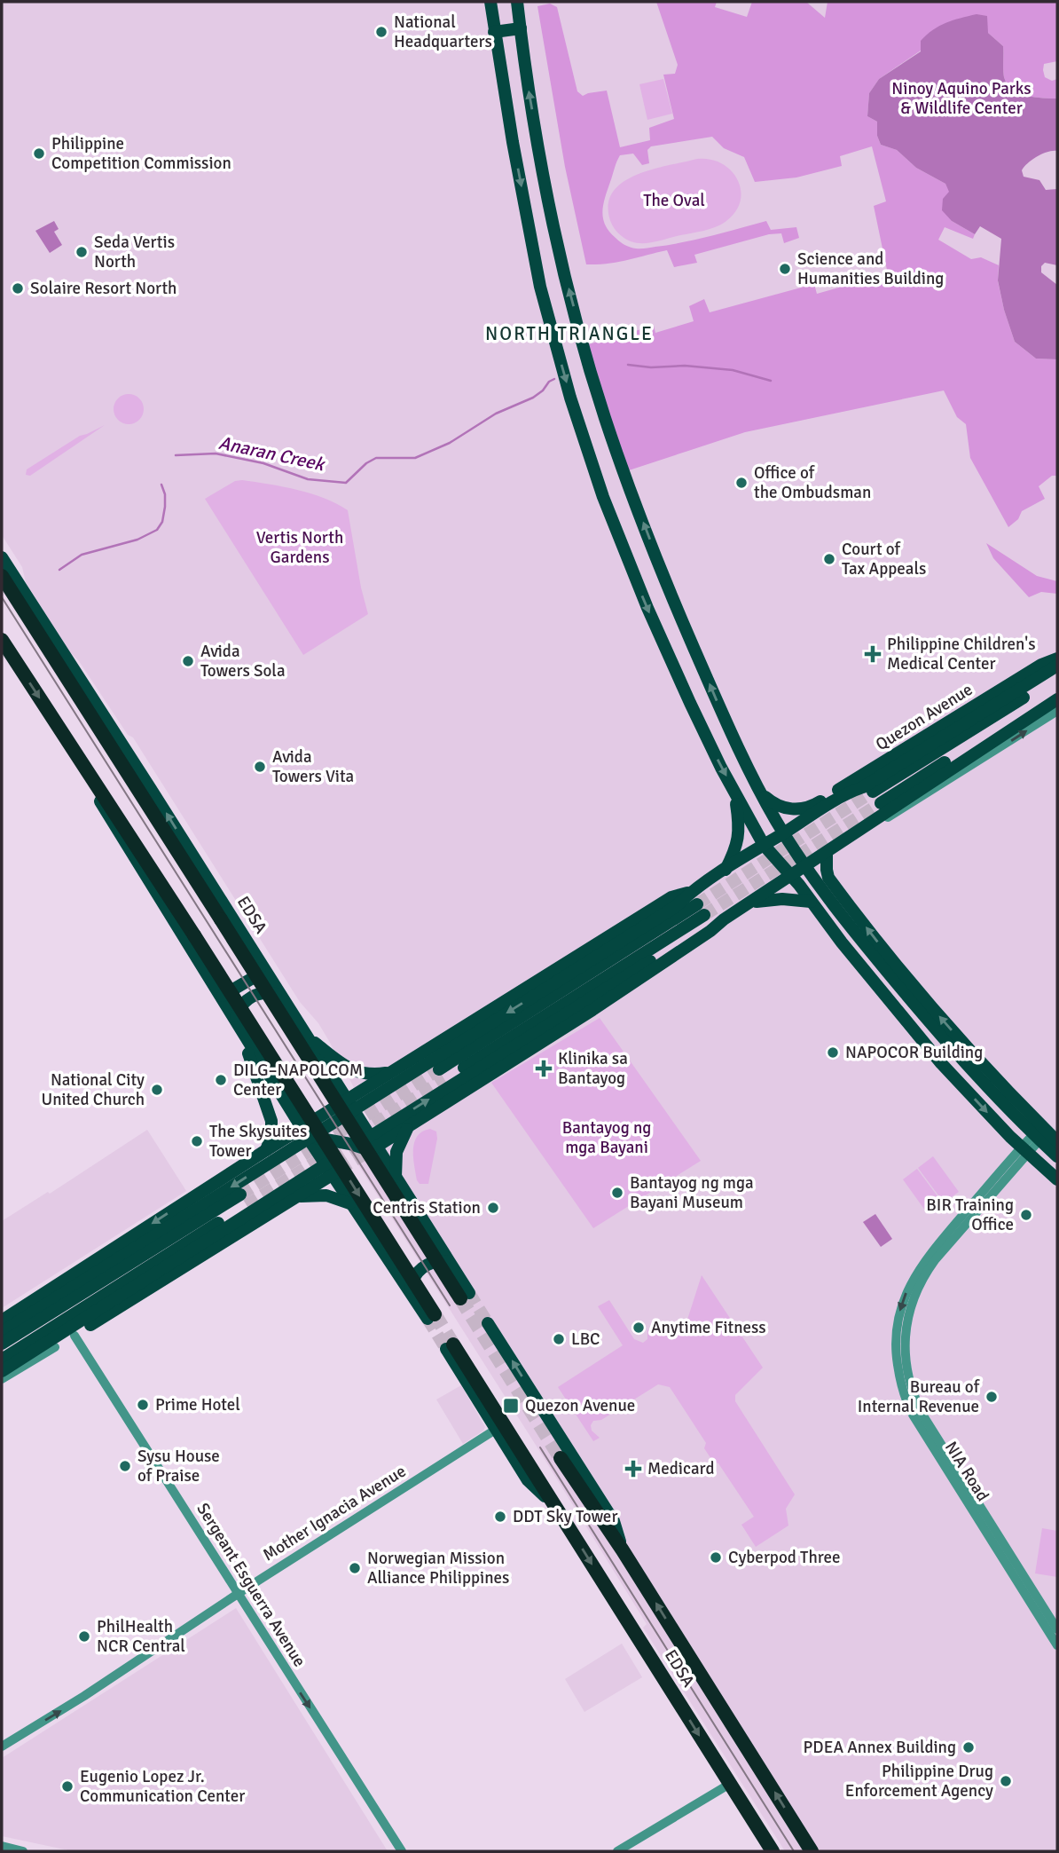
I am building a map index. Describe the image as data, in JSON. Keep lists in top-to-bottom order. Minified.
{"streets":{"highway":["EDSA"],"main road":["Quezon Avenue"],"street":["NIA Road","Mother Ignacia Avenue","Sergeant Esguerra Avenue"]},"crossings":[["Quezon Avenue","EDSA"],["EDSA","Mother Ignacia Avenue"],["Mother Ignacia Avenue","Sergeant Esguerra Avenue"]],"one_way":["NIA Road","Mother Ignacia Avenue","Sergeant Esguerra Avenue"],"districts":["NORTH TRIANGLE"],"water":["Anaran Creek"],"parks":["Ninoy Aquino Parks & Wildlife Center","The Oval","Vertis North Gardens","Bantayog ng mga Bayani"],"places":{"other":["National Headquarters","Philippine Competition Commission","Seda Vertis North","Science and Humanities Building","Solaire Resort North","Office of the Ombudsman","Court of Tax Appeals","Avida Towers Sola","Avida Towers Vita","NAPOCOR Building","DILG–NAPOLCOM Center","National City United Church","The Skysuites Tower","Bantayog ng mga Bayani Museum","Centris Station","BIR Training Office","Anytime Fitness","LBC","Bureau of Internal Revenue","Prime Hotel","Sysu House of Praise","DDT Sky Tower","Cyberpod Three","Norwegian Mission Alliance Philippines","PhilHealth NCR Central","PDEA Annex Building","Philippine Drug Enforcement Agency","Eugenio Lopez Jr. Communication Center"],"health":["Philippine Children's Medical Center","Klinika sa Bantayog","Medicard"],"transit":["Quezon Avenue"]}}
